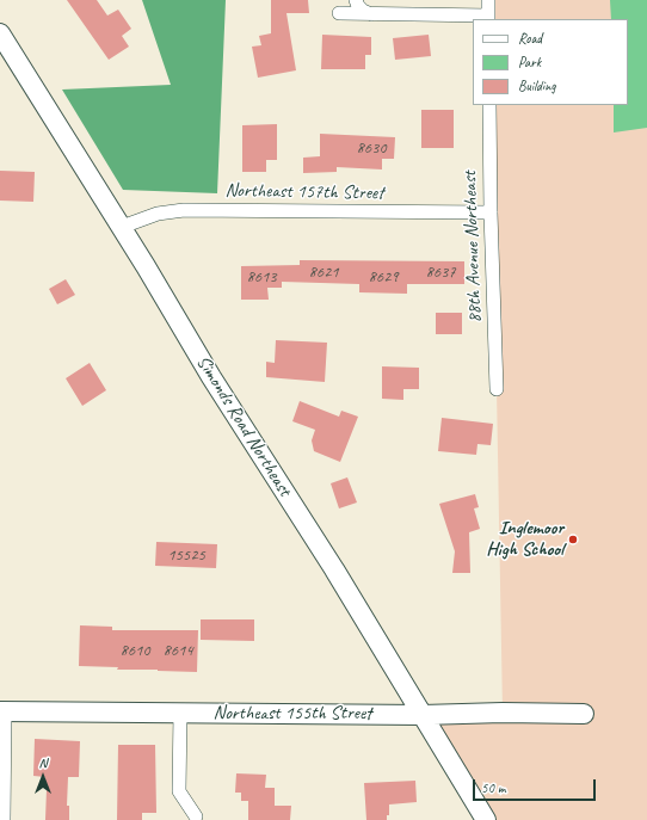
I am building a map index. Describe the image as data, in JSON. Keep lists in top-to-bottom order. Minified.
{"streets":{"main road":["Simonds Road Northeast","Northeast 155th Street"],"street":["Northeast 157th Street","88th Avenue Northeast"]},"crossings":[["Northeast 157th Street","88th Avenue Northeast"],["Northeast 157th Street","Simonds Road Northeast"],["Simonds Road Northeast","Northeast 155th Street"]],"places":["Inglemoor High School"],"house_numbers":["8630","8621","8637","8613","8629","15525","8610","8614"],"legend":["Road","Park","Building"],"scale_bar":"50 m","north":"top"}
